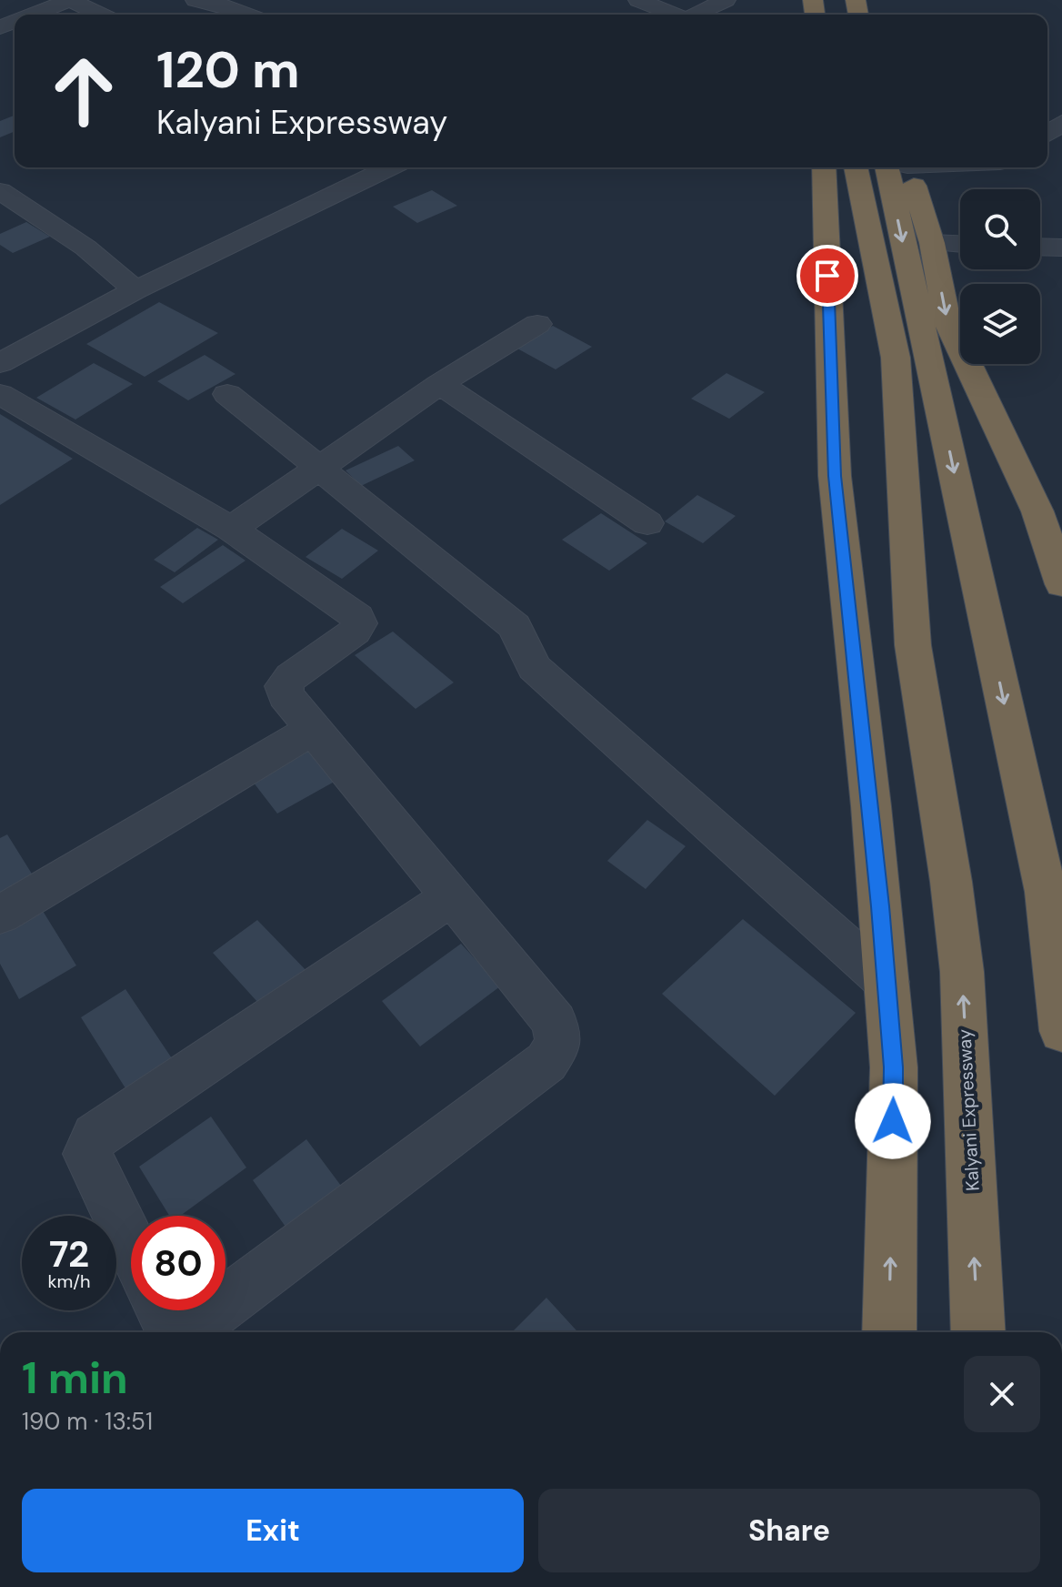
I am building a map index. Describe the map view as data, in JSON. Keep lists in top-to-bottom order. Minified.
{"streets":{"highway":["Kalyani Expressway"]},"page":{"turn":["120 m","Kalyani Expressway"],"speed":"72 km/h","limit":"80","heading":["1 min","190 m · 13:51"],"buttons":["Exit","Share"]}}
